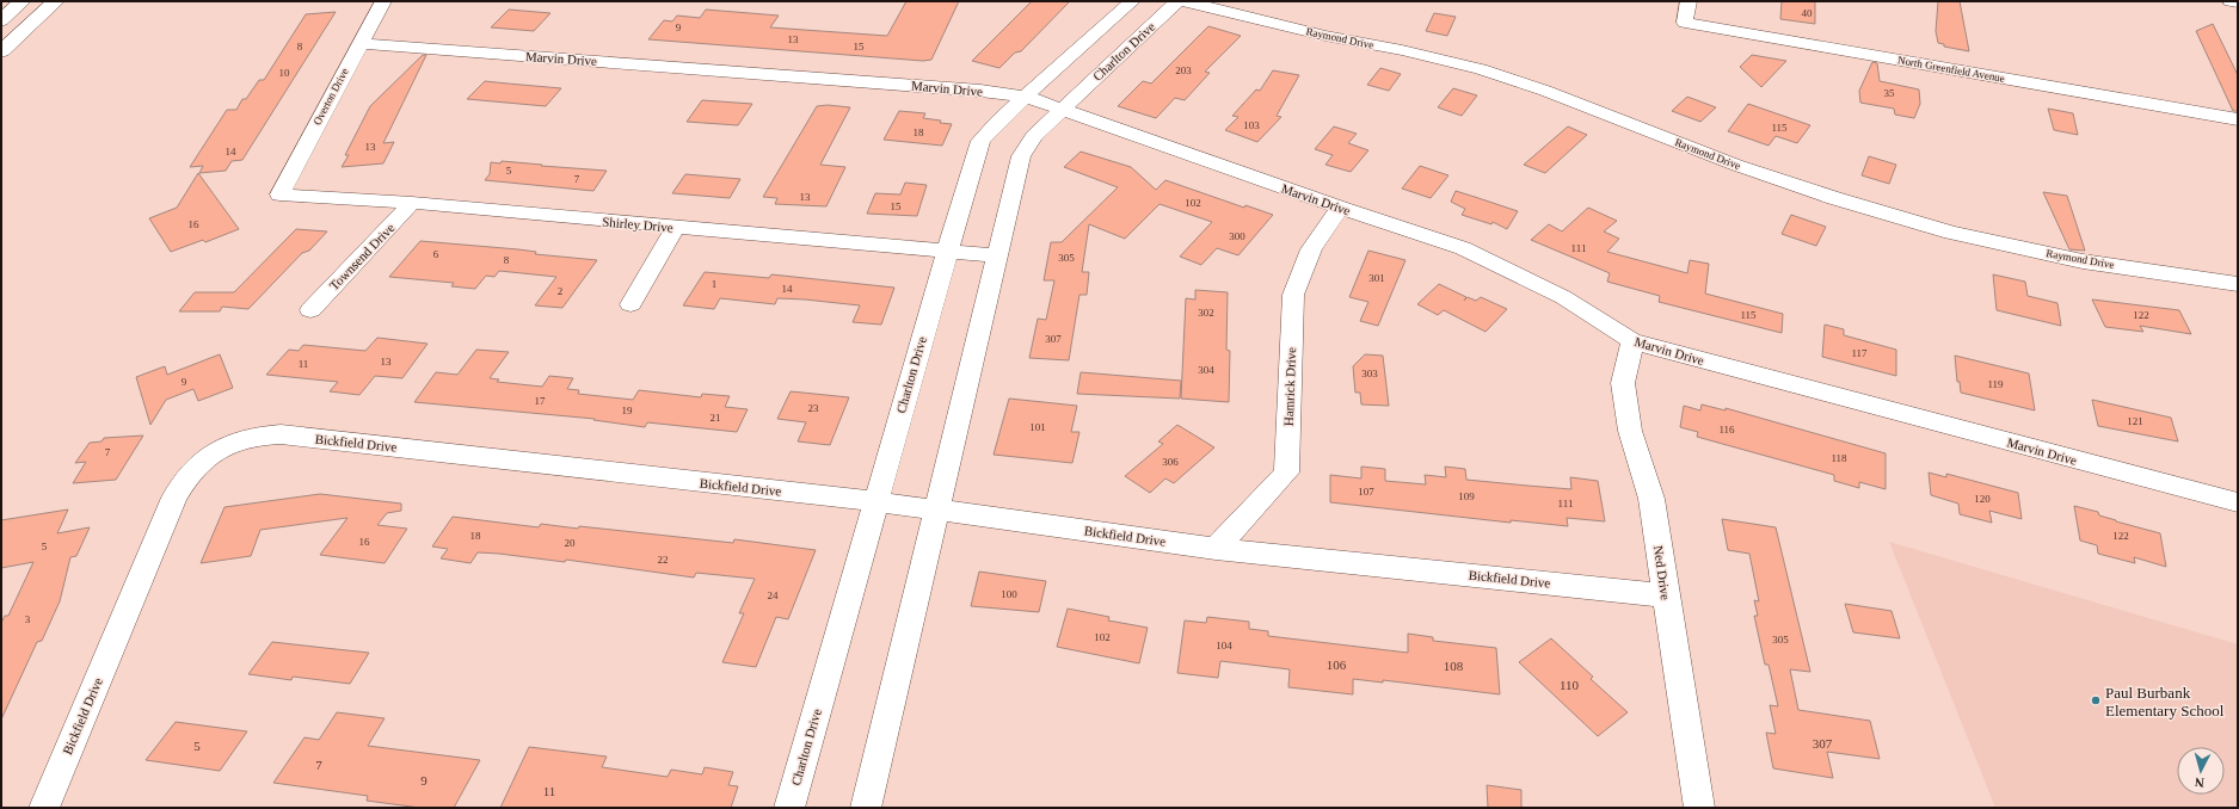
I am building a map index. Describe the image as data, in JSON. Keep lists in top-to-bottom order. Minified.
{"streets":{"street":["Raymond Drive","Charlton Drive","Marvin Drive","North Greenfield Avenue","Overton Drive","Shirley Drive","Townsend Drive","Hamrick Drive","Bickfield Drive","Ned Drive"]},"crossings":[["Charlton Drive","Marvin Drive"],["Charlton Drive","Shirley Drive"],["Charlton Drive","Bickfield Drive"],["Marvin Drive","Overton Drive"],["Marvin Drive","Hamrick Drive"],["Marvin Drive","Ned Drive"],["Overton Drive","Shirley Drive"],["Shirley Drive","Townsend Drive"],["Hamrick Drive","Bickfield Drive"],["Bickfield Drive","Ned Drive"]],"places":["Paul Burbank Elementary School"],"house_numbers":["40","9","13","8","15","203","10","35","103","115","18","13","14","5","7","13","102","15","16","300","111","6","305","8","301","1","14","2","302","115","122","307","117","13","11","304","303","9","119","17","23","19","21","121","101","116","7","118","306","107","109","120","111","18","122","16","20","5","22","100","24","3","102","305","104","106","108","110","307","5","7","9","11"],"north":"bottom"}
